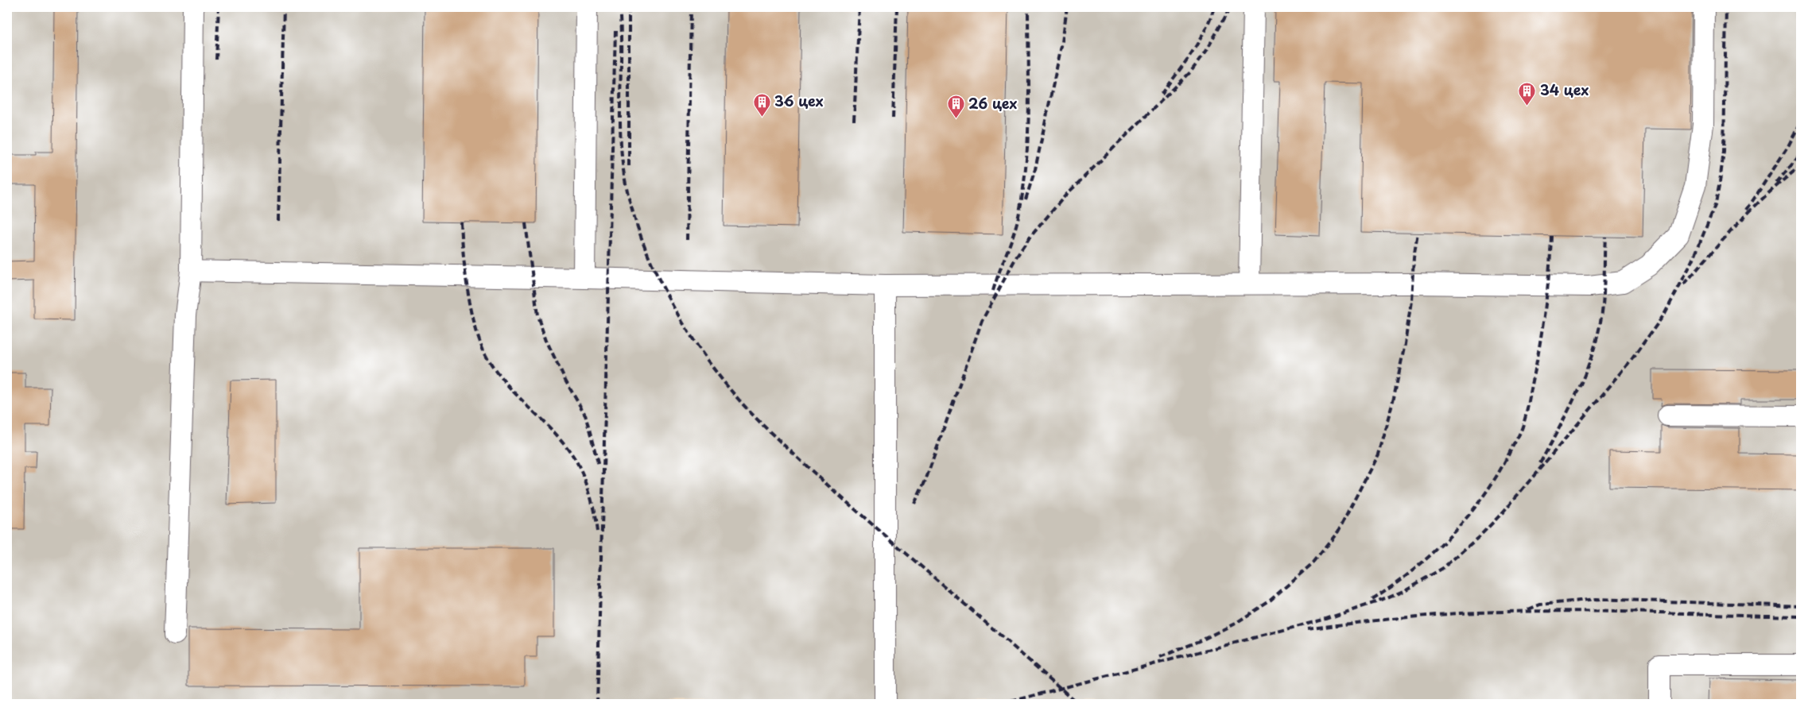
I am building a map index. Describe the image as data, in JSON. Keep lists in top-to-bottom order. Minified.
{"places":{"building":["34 цех","36 цех","26 цех"]}}
